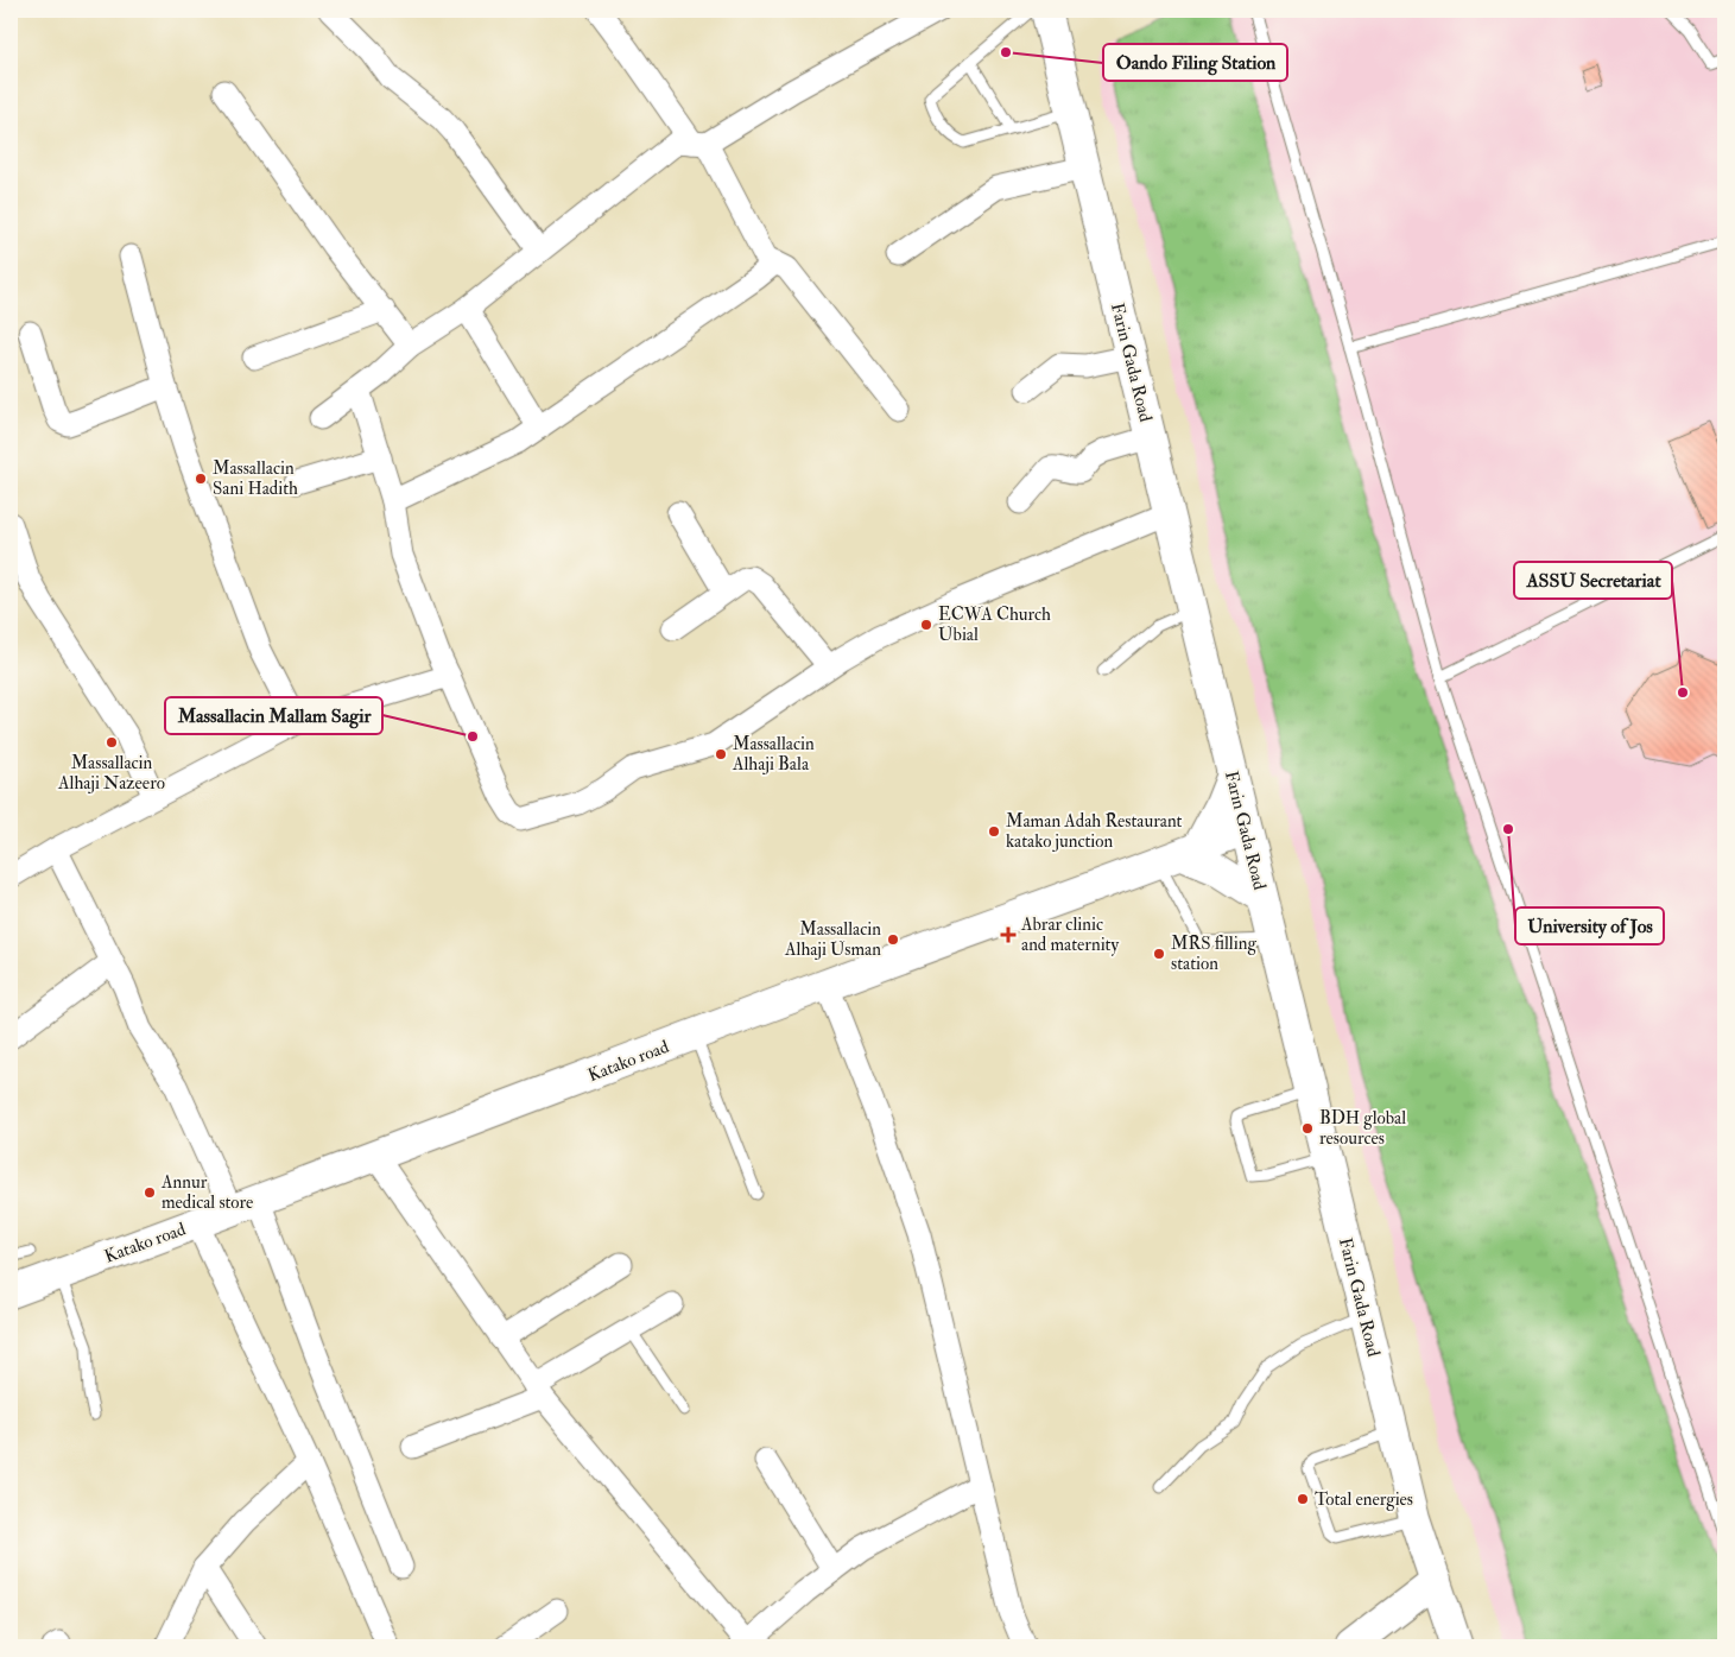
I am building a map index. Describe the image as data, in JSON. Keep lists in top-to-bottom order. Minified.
{"streets":{"main road":["Farin Gada Road","Katako road"]},"crossings":[["Farin Gada Road","Katako road"]],"places":{"other":["Oando Filing Station","Massallacin Sani Hadith","ECWA Church Ubial","ASSU Secretariat","Massallacin Mallam Sagir","Massallacin Alhaji Nazeero","Massallacin Alhaji Bala","University of Jos","Maman Adah Restaurant katako junction","Massallacin Alhaji Usman","MRS filling station","BDH global resources","Annur medical store","Total energies"],"health":["Abrar clinic and maternity"]}}
